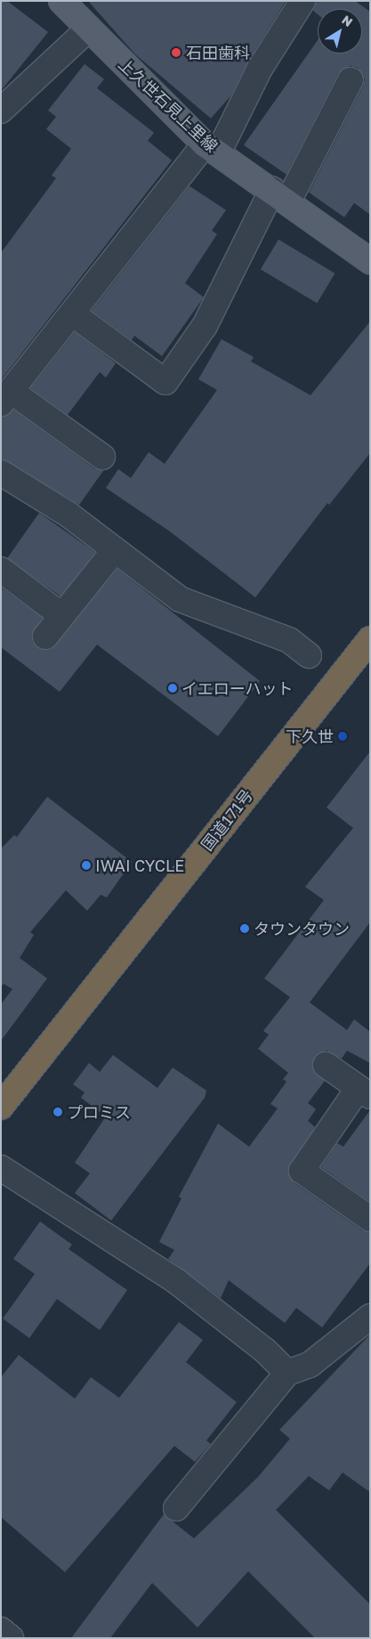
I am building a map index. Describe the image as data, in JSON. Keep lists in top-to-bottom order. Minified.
{"streets":{"highway":["国道171号"],"main road":["上久世石見上里線"]},"places":["石田歯科","イエローハット","下久世","IWAI CYCLE","タウンタウン","プロミス"],"north":"top right"}
